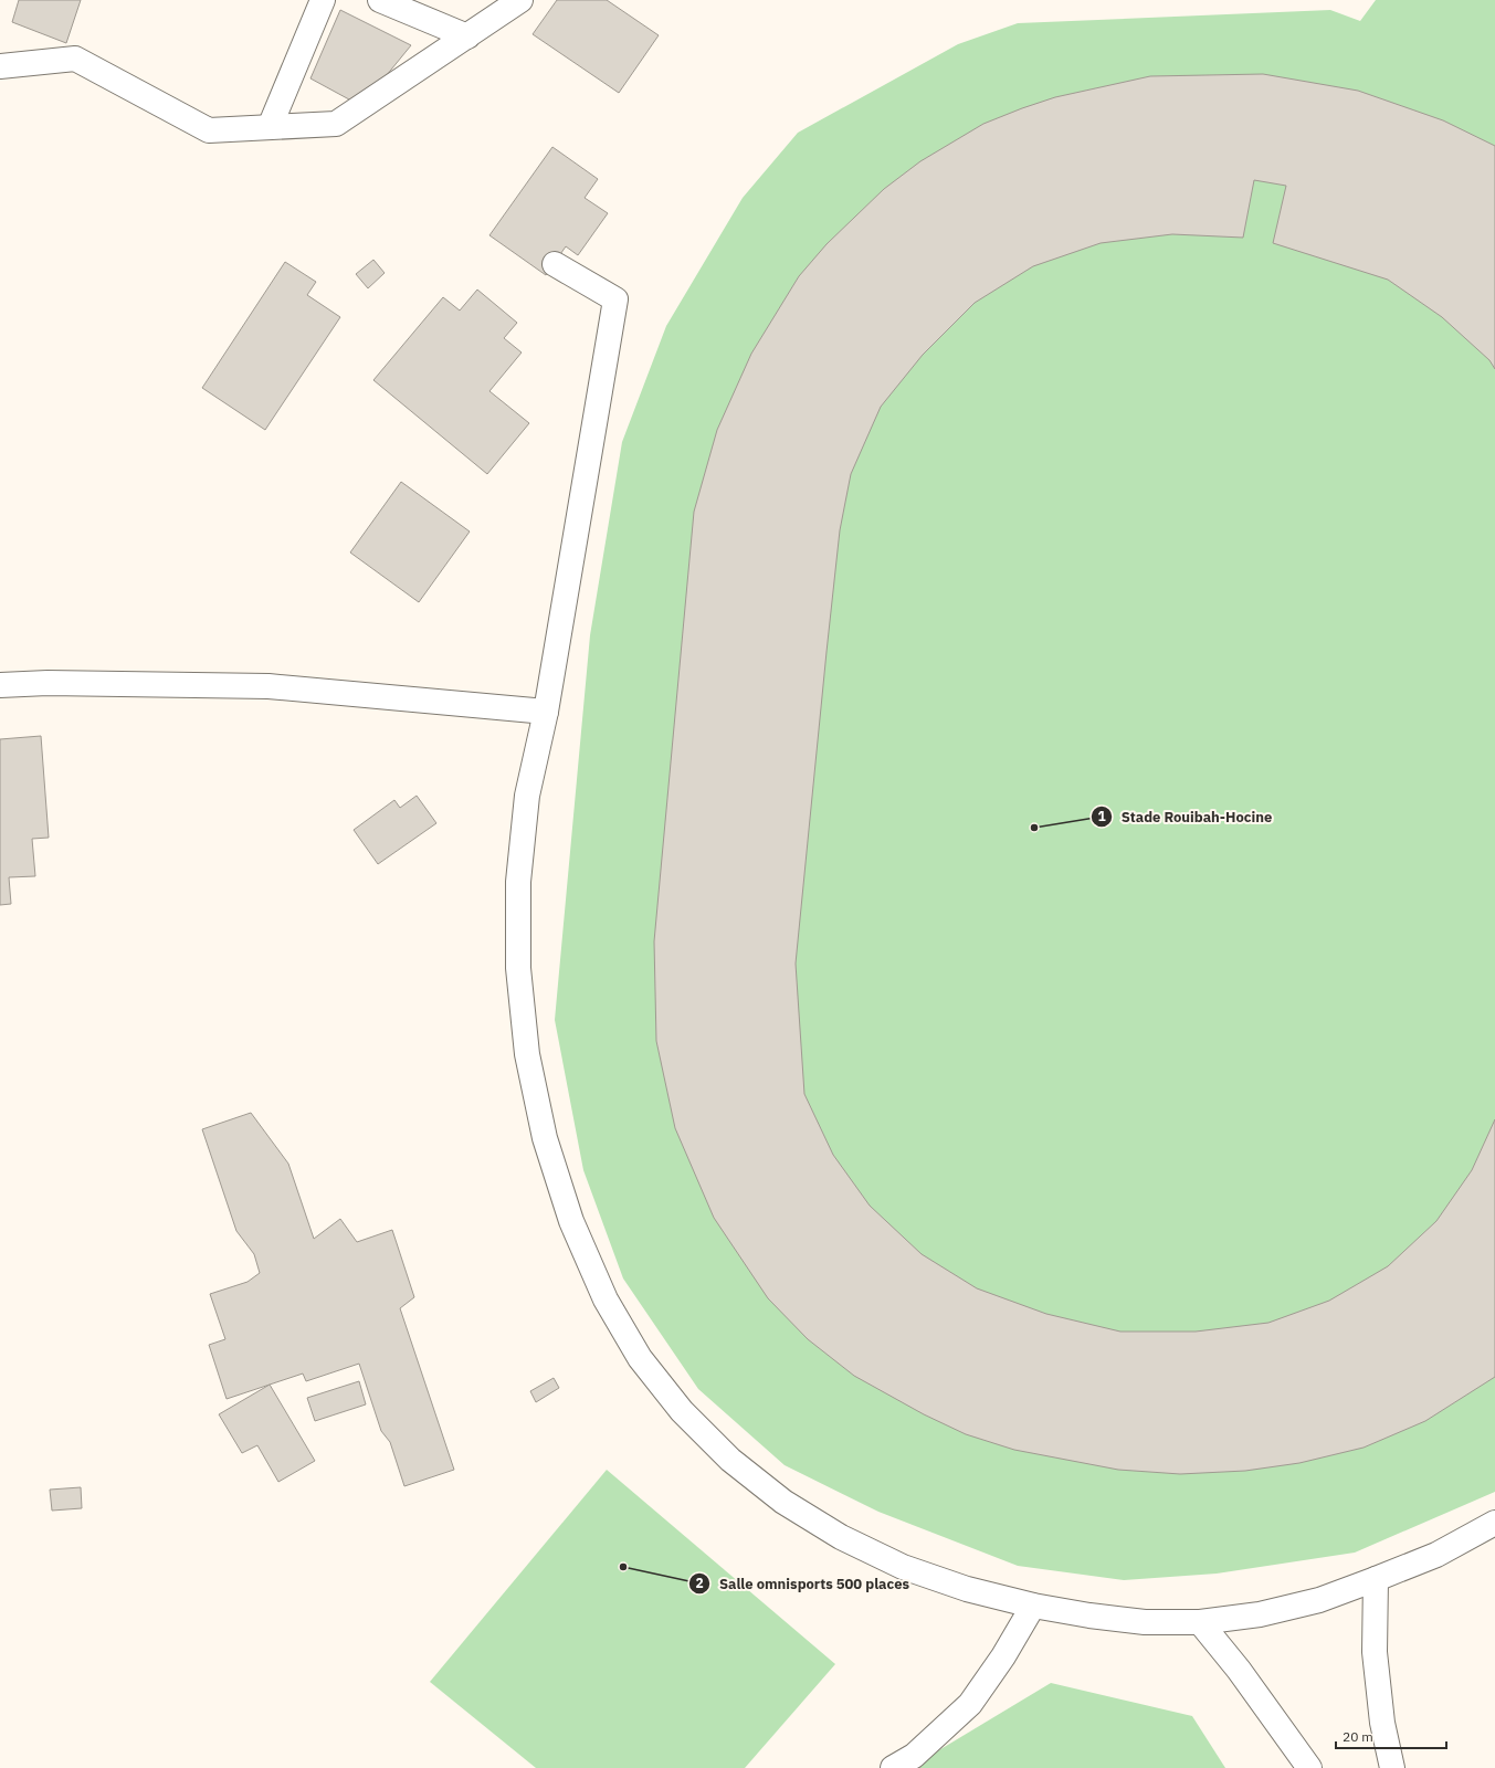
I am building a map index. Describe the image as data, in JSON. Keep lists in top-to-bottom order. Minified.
{"places":["Stade Rouibah-Hocine","Salle omnisports 500 places"],"scale_bar":"20 m"}
